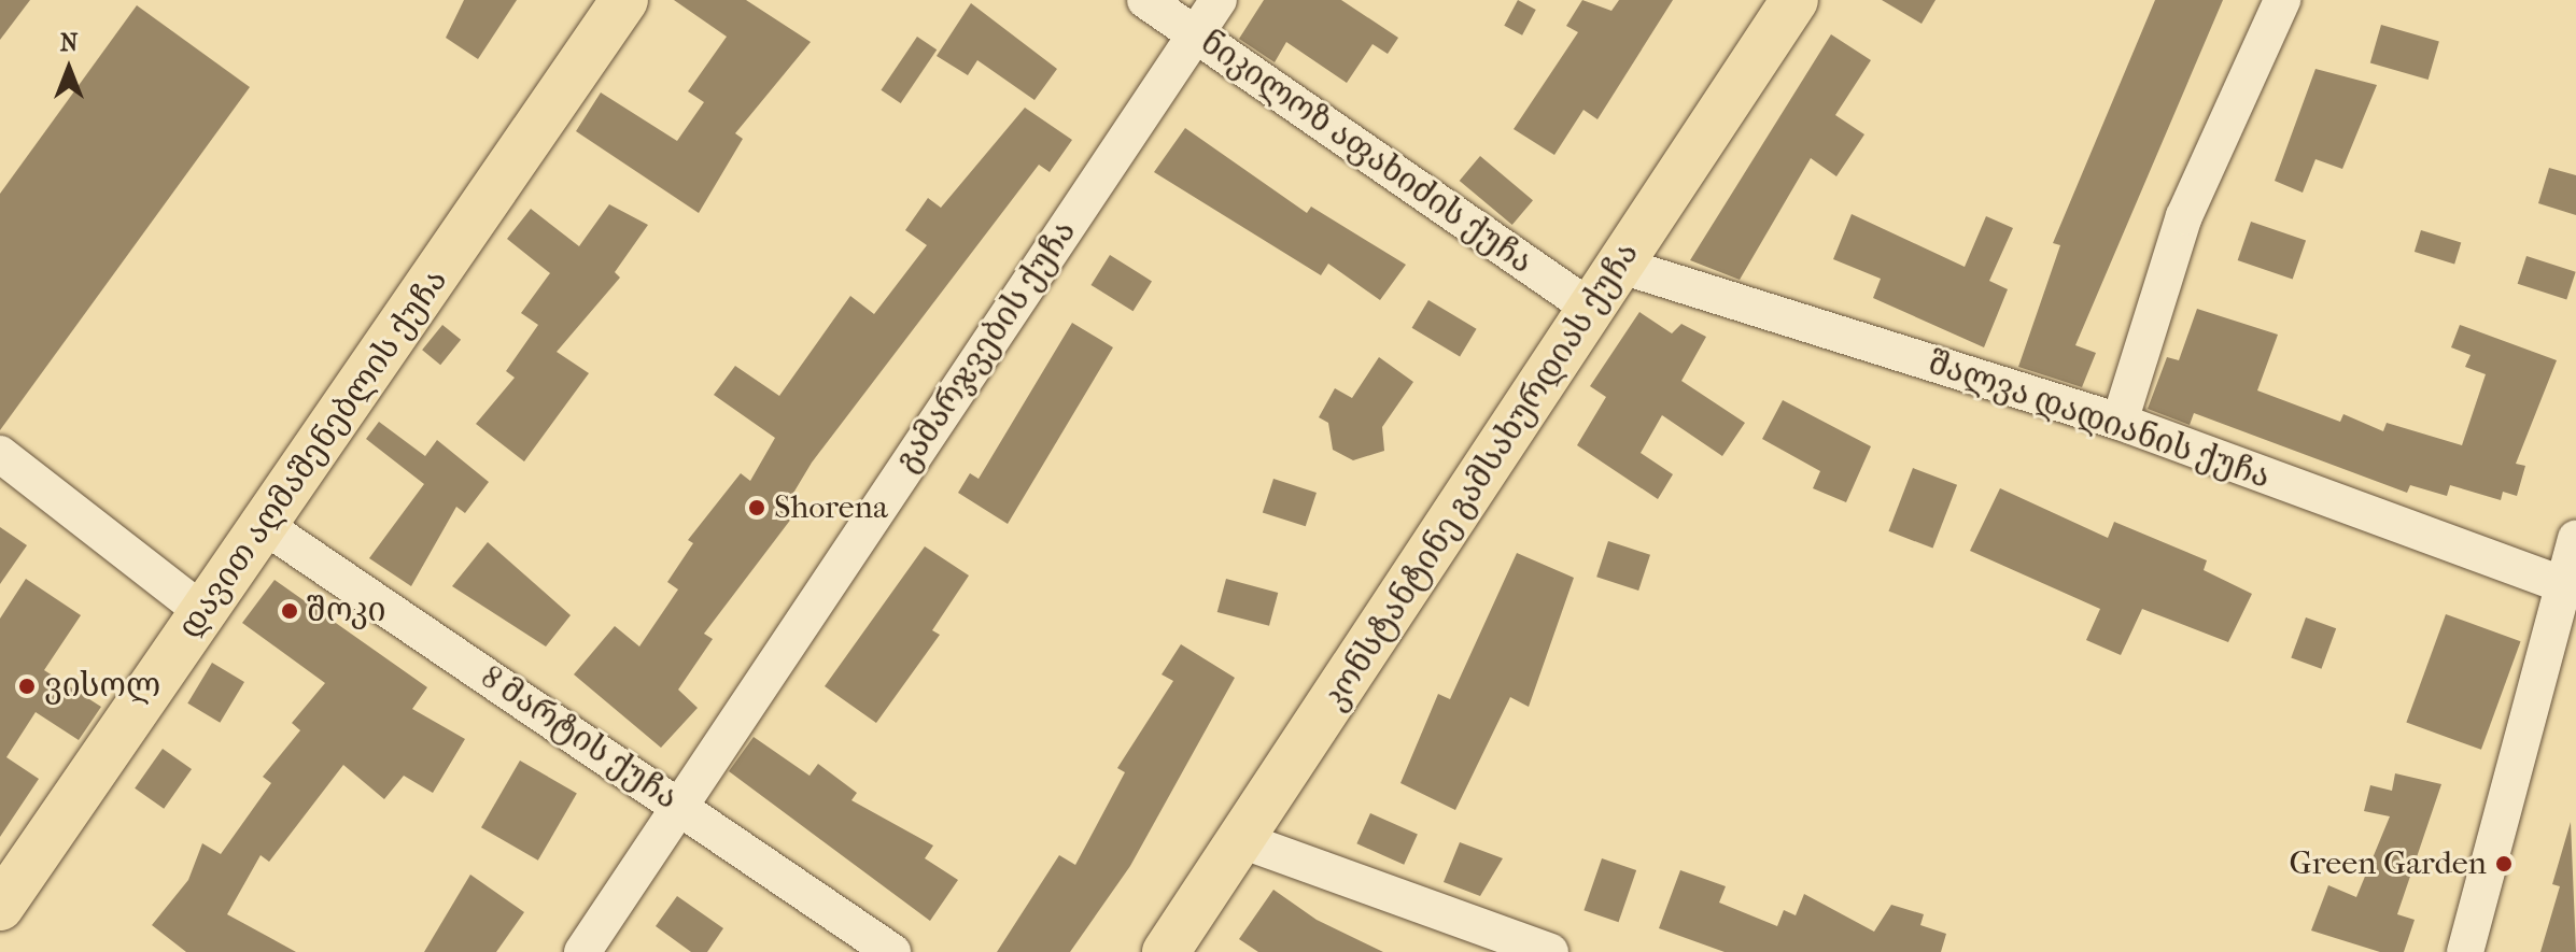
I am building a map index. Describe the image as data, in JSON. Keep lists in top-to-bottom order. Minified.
{"streets":{"main road":["დავით აღმაშენებლის ქუჩა","კონსტანტინე გამსახურდიას ქუჩა"],"street":["ნიკილოზ აფახიძის ქუჩა","გამარჯვების ქუჩა","შალვა დადიანის ქუჩა","8 მარტის ქუჩა"]},"crossings":[["ნიკილოზ აფახიძის ქუჩა","გამარჯვების ქუჩა"],["ნიკილოზ აფახიძის ქუჩა","კონსტანტინე გამსახურდიას ქუჩა"],["გამარჯვების ქუჩა","8 მარტის ქუჩა"],["შალვა დადიანის ქუჩა","კონსტანტინე გამსახურდიას ქუჩა"],["დავით აღმაშენებლის ქუჩა","8 მარტის ქუჩა"]],"places":["Shorena","შოკი","ვისოლ","Green Garden"],"north":"top"}
